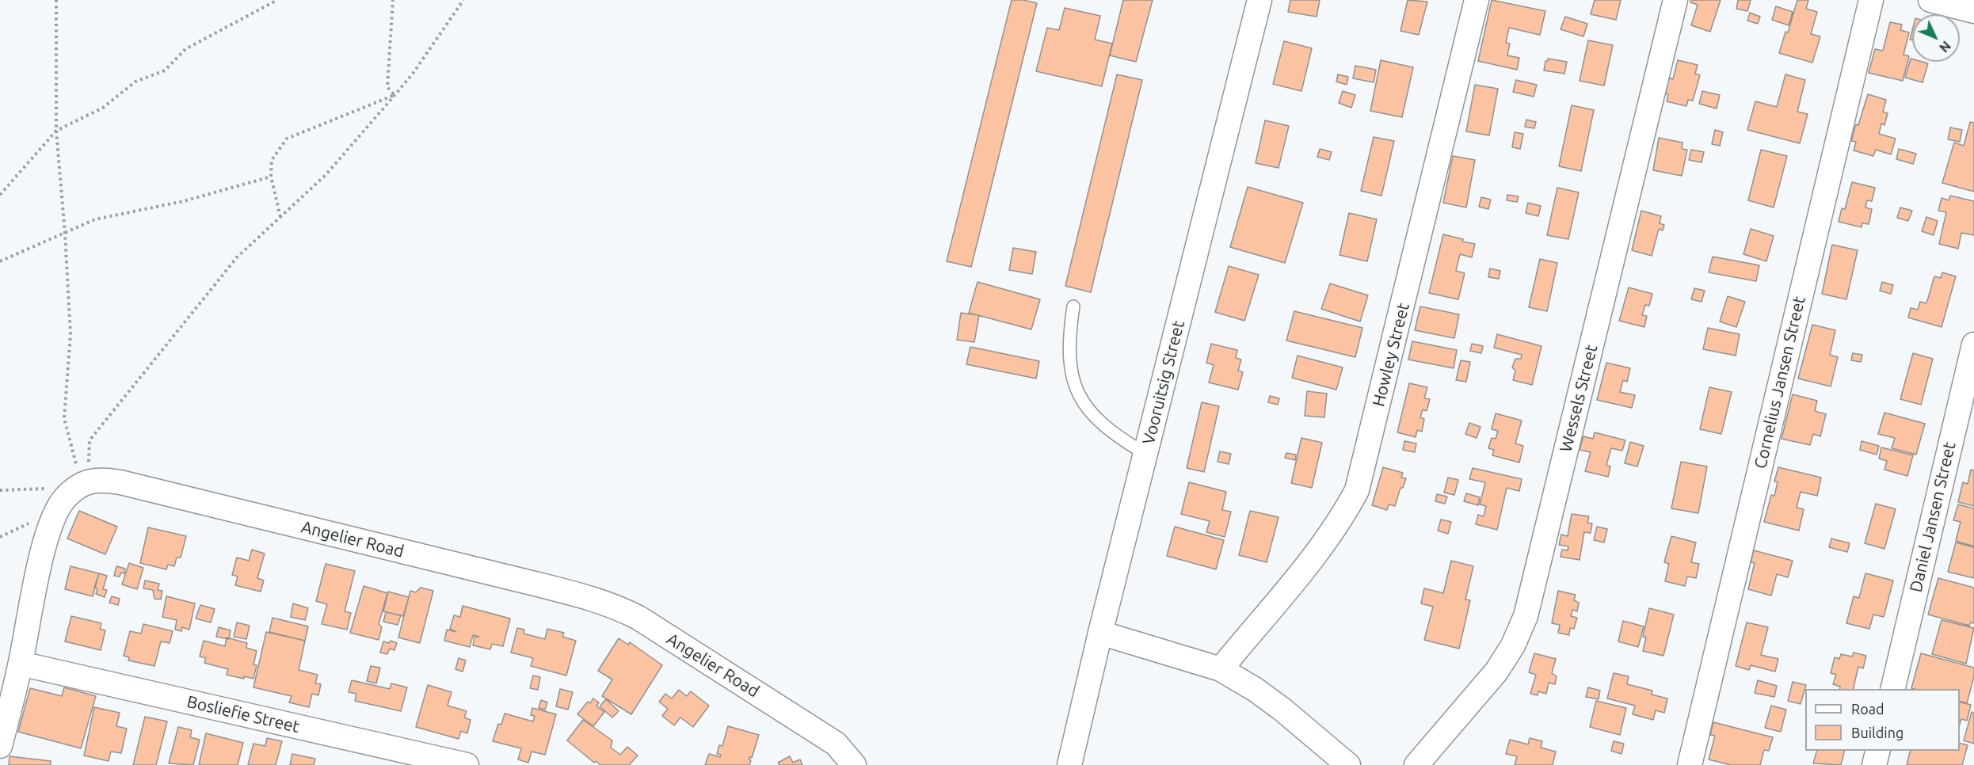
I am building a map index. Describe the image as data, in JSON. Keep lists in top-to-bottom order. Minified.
{"streets":{"street":["Howley Street","Vooruitsig Street","Cornelius Jansen Street","Wessels Street","Daniel Jansen Street","Angelier Road","Bosliefie Street"]},"legend":["Road","Building"],"north":"bottom right"}
